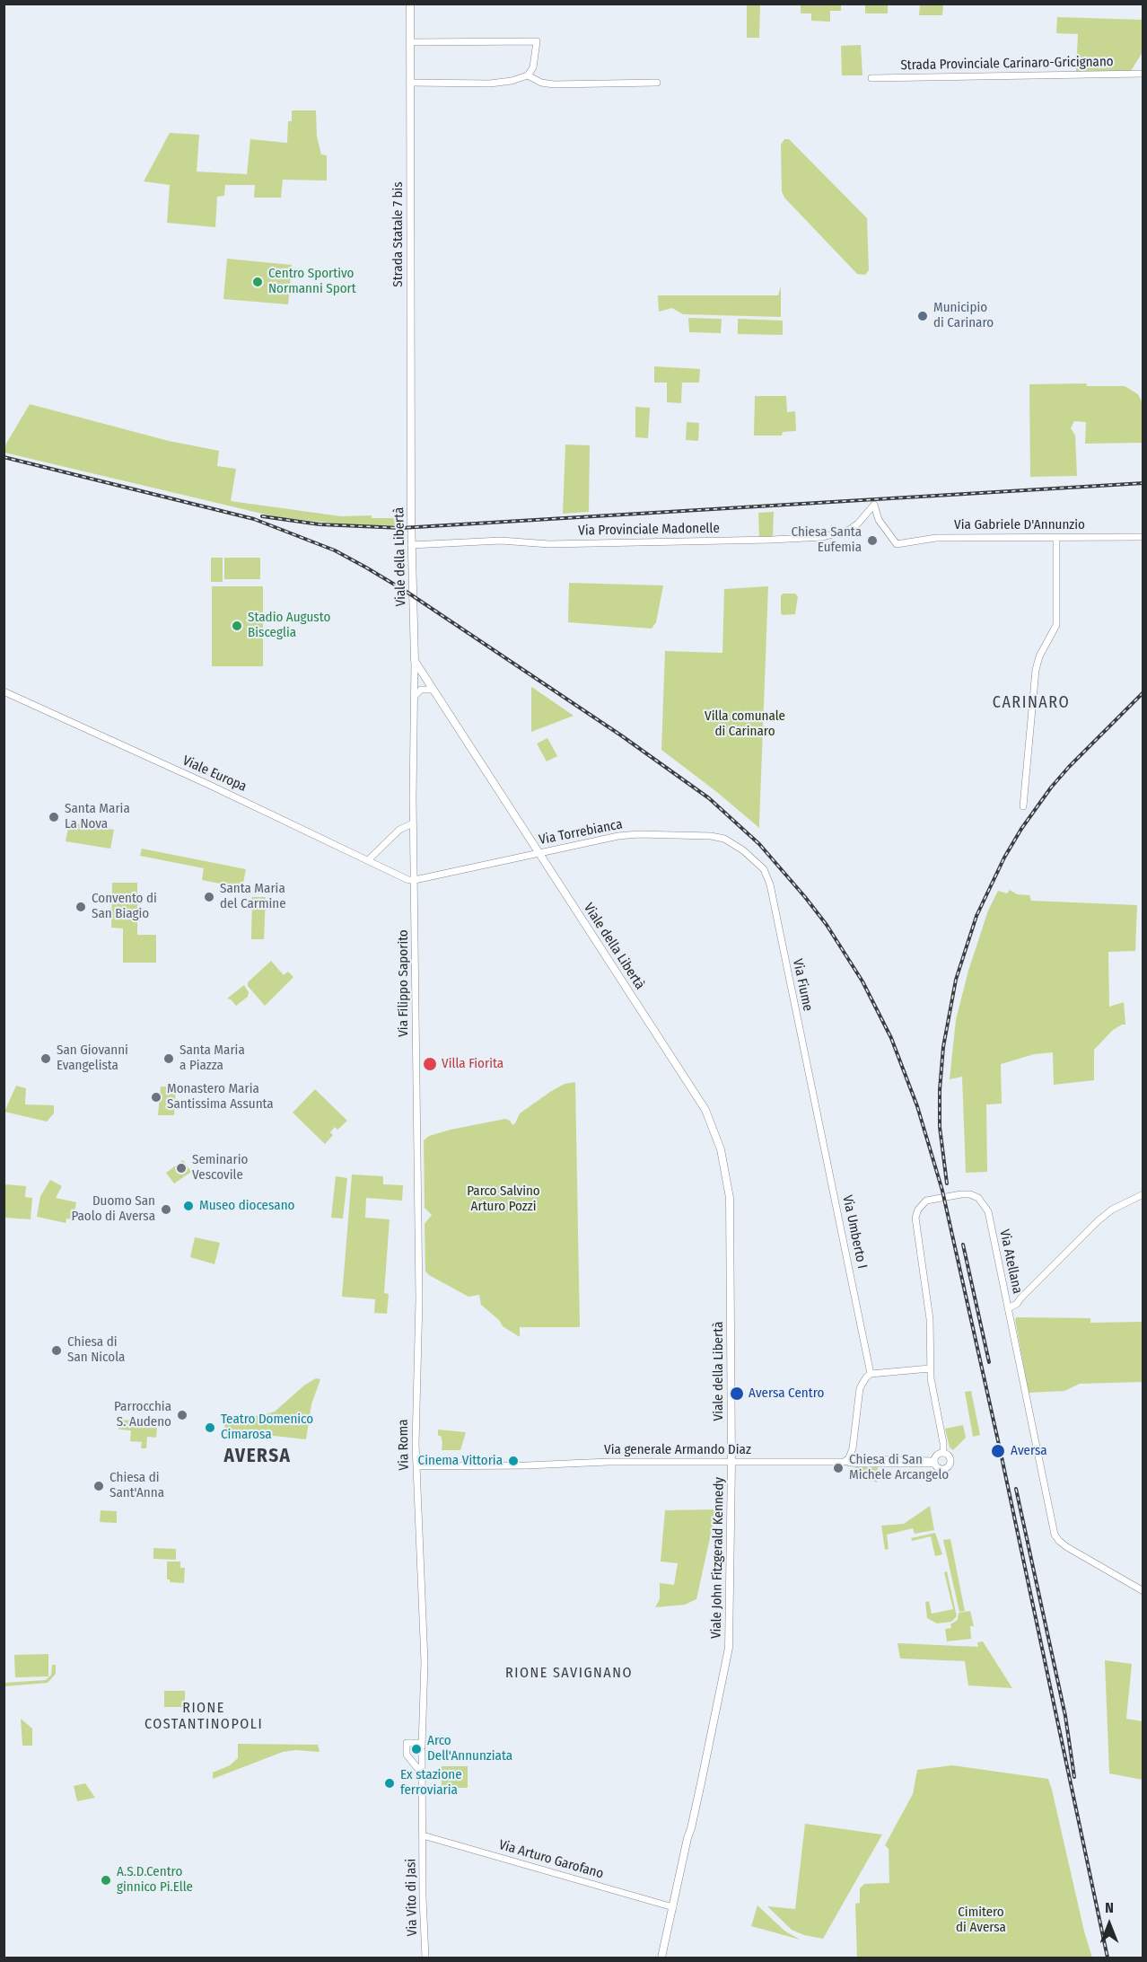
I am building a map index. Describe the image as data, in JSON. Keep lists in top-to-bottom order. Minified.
{"streets":{"main road":["Strada Statale 7 bis","Viale della Libertà","Viale John Fitzgerald Kennedy"],"street":["Strada Provinciale Carinaro-Gricignano","Via Gabriele D'Annunzio","Via Provinciale Madonelle","Viale Europa","Via Torrebianca","Via Filippo Saporito","Via Fiume","Via Umberto I","Via Atellana","Via Roma","Via generale Armando Diaz","Via Arturo Garofano","Via Vito di Jasi"]},"crossings":[["Strada Statale 7 bis","Viale della Libertà"],["Via Gabriele D'Annunzio","Via Provinciale Madonelle"],["Via Provinciale Madonelle","Viale della Libertà"],["Viale della Libertà","Via Torrebianca"],["Viale della Libertà","Via Filippo Saporito"],["Viale della Libertà","Via generale Armando Diaz"],["Viale della Libertà","Viale John Fitzgerald Kennedy"],["Viale Europa","Via Torrebianca"],["Viale Europa","Via Filippo Saporito"],["Via Torrebianca","Via Filippo Saporito"],["Via Torrebianca","Via Fiume"],["Via Filippo Saporito","Via Roma"],["Via Fiume","Via Umberto I"],["Via Atellana","Via generale Armando Diaz"],["Via Roma","Via generale Armando Diaz"],["Via Roma","Via Arturo Garofano"],["Via Roma","Via Vito di Jasi"],["Via generale Armando Diaz","Viale John Fitzgerald Kennedy"],["Viale John Fitzgerald Kennedy","Via Arturo Garofano"],["Via Arturo Garofano","Via Vito di Jasi"]],"districts":["CARINARO","AVERSA","RIONE SAVIGNANO","RIONE COSTANTINOPOLI"],"parks":["Villa comunale di Carinaro","Parco Salvino Arturo Pozzi","Cimitero di Aversa"],"places":["Centro Sportivo Normanni Sport","Municipio di Carinaro","Chiesa Santa Eufemia","Stadio Augusto Bisceglia","Santa Maria La Nova","Santa Maria del Carmine","Convento di San Biagio","San Giovanni Evangelista","Santa Maria a Piazza","Villa Fiorita","Monastero Maria Santissima Assunta","Seminario Vescovile","Museo diocesano","Duomo San Paolo di Aversa","Chiesa di San Nicola","Aversa Centro","Parrocchia S. Audeno","Teatro Domenico Cimarosa","Aversa","Cinema Vittoria","Chiesa di San Michele Arcangelo","Chiesa di Sant'Anna","Arco Dell'Annunziata","Ex stazione ferroviaria","A.S.D.Centro ginnico Pi.Elle"],"north":"top"}
